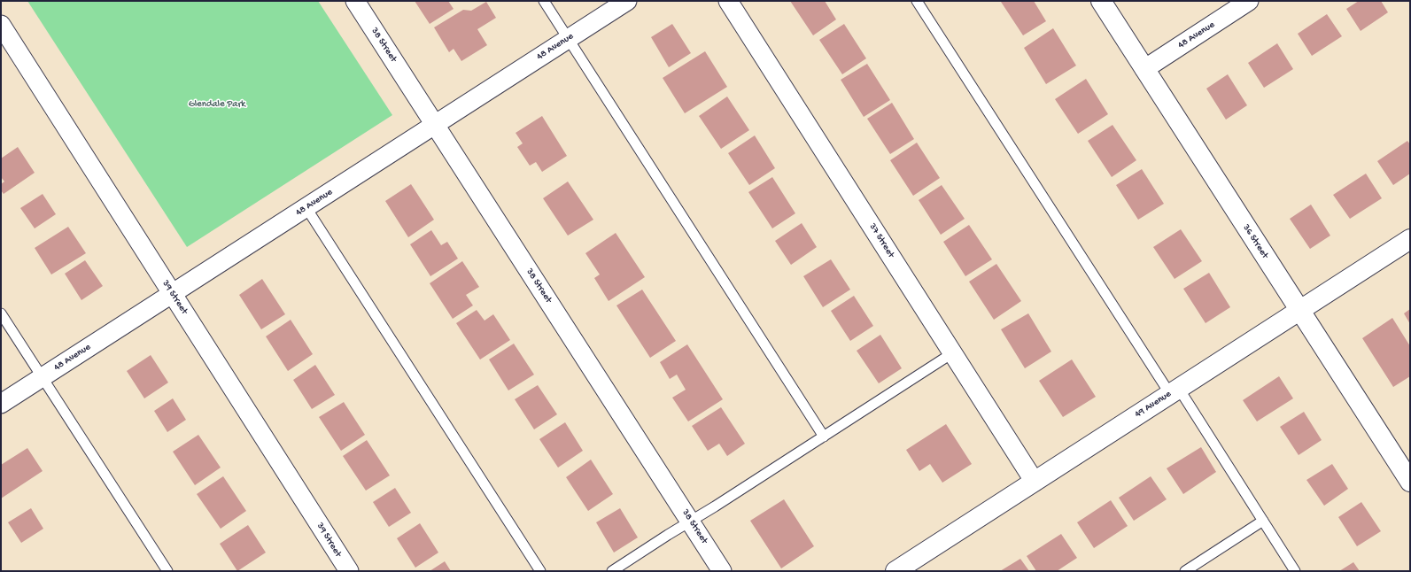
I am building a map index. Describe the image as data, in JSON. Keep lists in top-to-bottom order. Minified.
{"streets":{"street":["48 Avenue","38 Street","37 Street","36 Street","39 Street","49 Avenue"]},"crossings":[["48 Avenue","38 Street"],["48 Avenue","36 Street"],["48 Avenue","39 Street"],["37 Street","49 Avenue"],["36 Street","49 Avenue"]],"parks":["Glendale Park"]}
